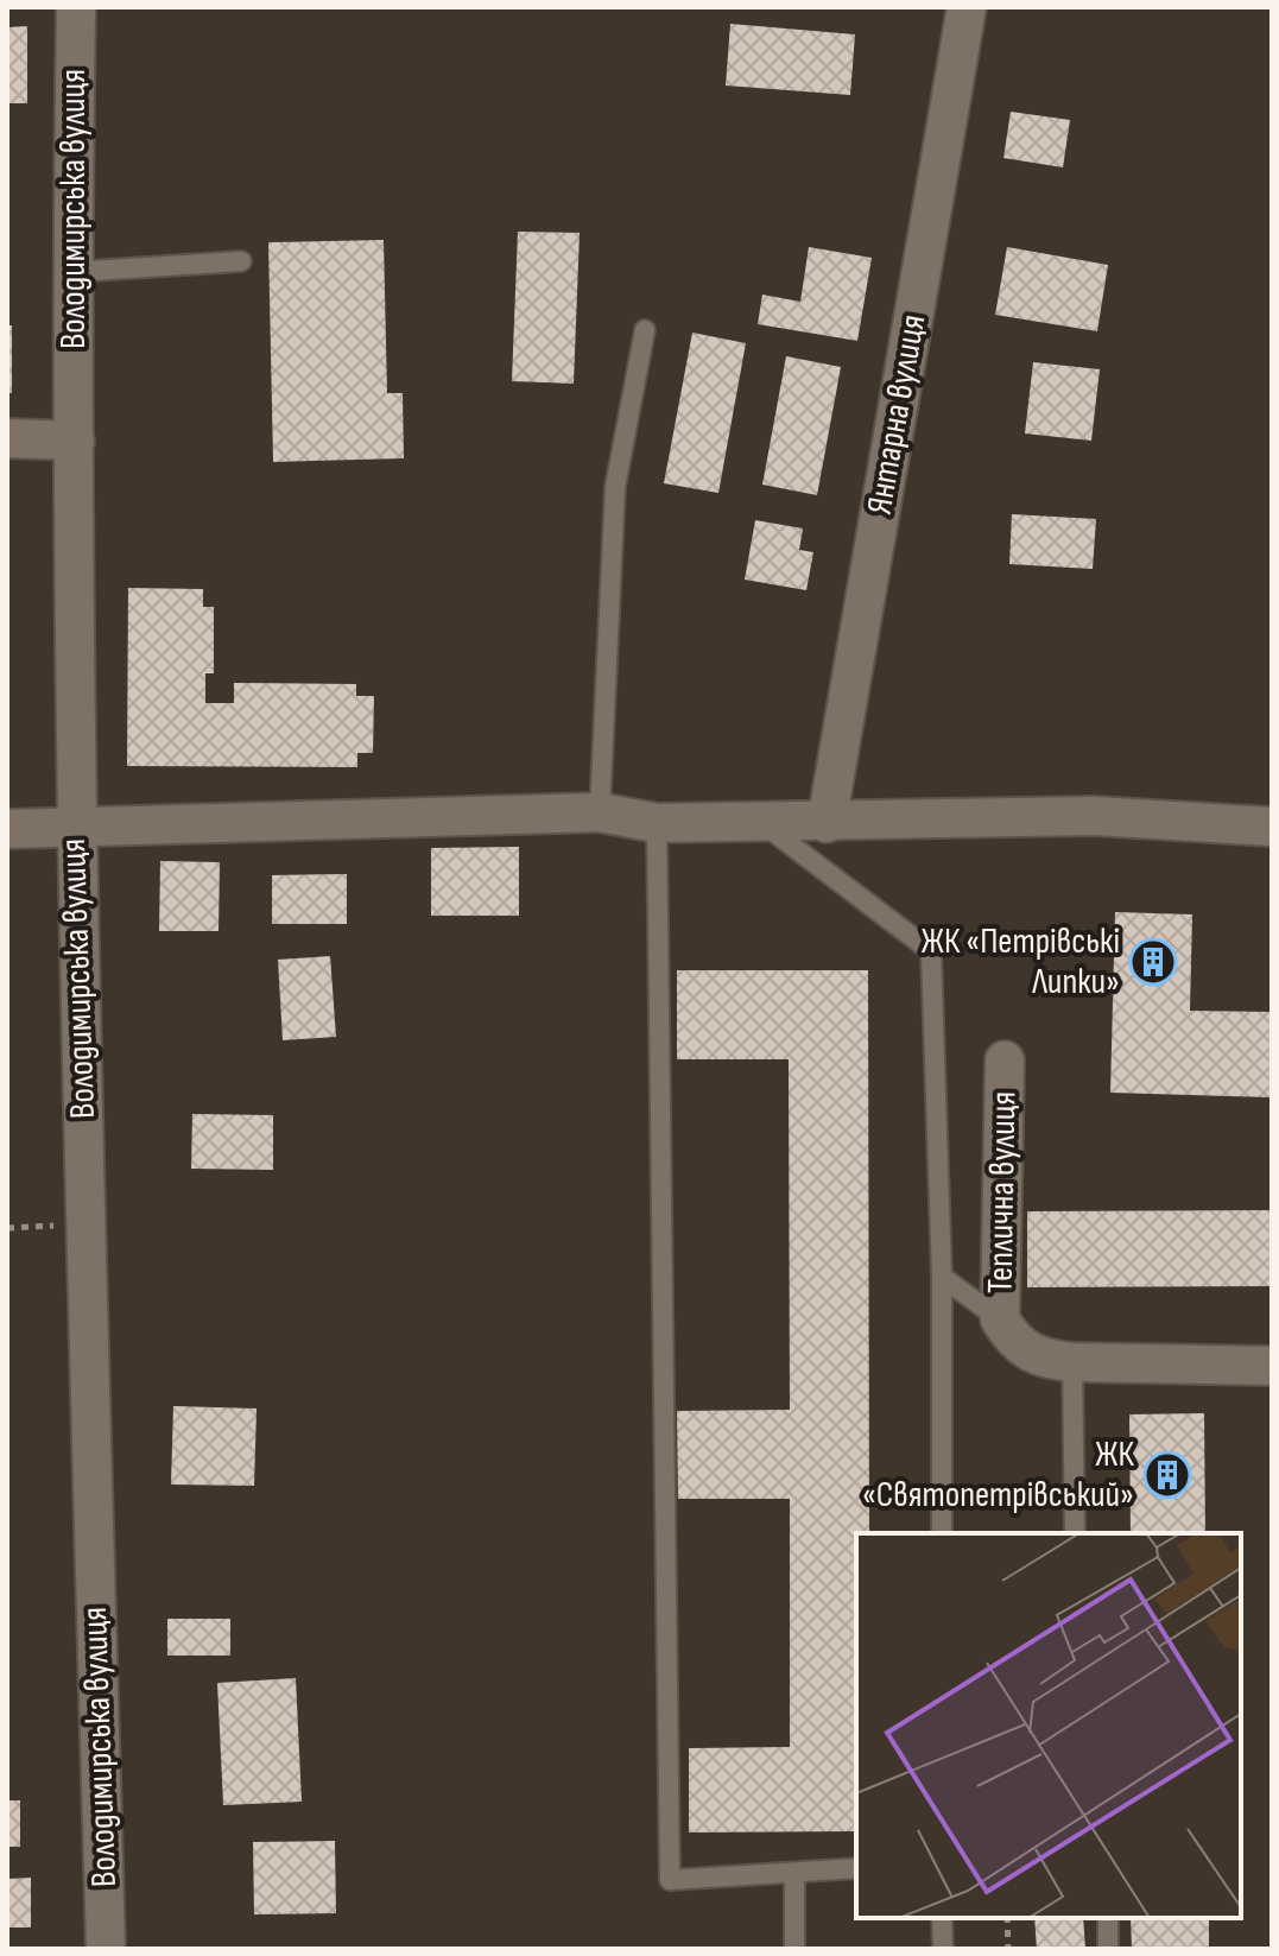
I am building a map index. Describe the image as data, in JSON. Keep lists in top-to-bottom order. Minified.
{"streets":{"street":["Володимирська вулиця","Янтарна вулиця","Теплична вулиця"]},"places":{"building":["ЖК «Петрівські Липки»","ЖК «Святопетрівський»"]}}
